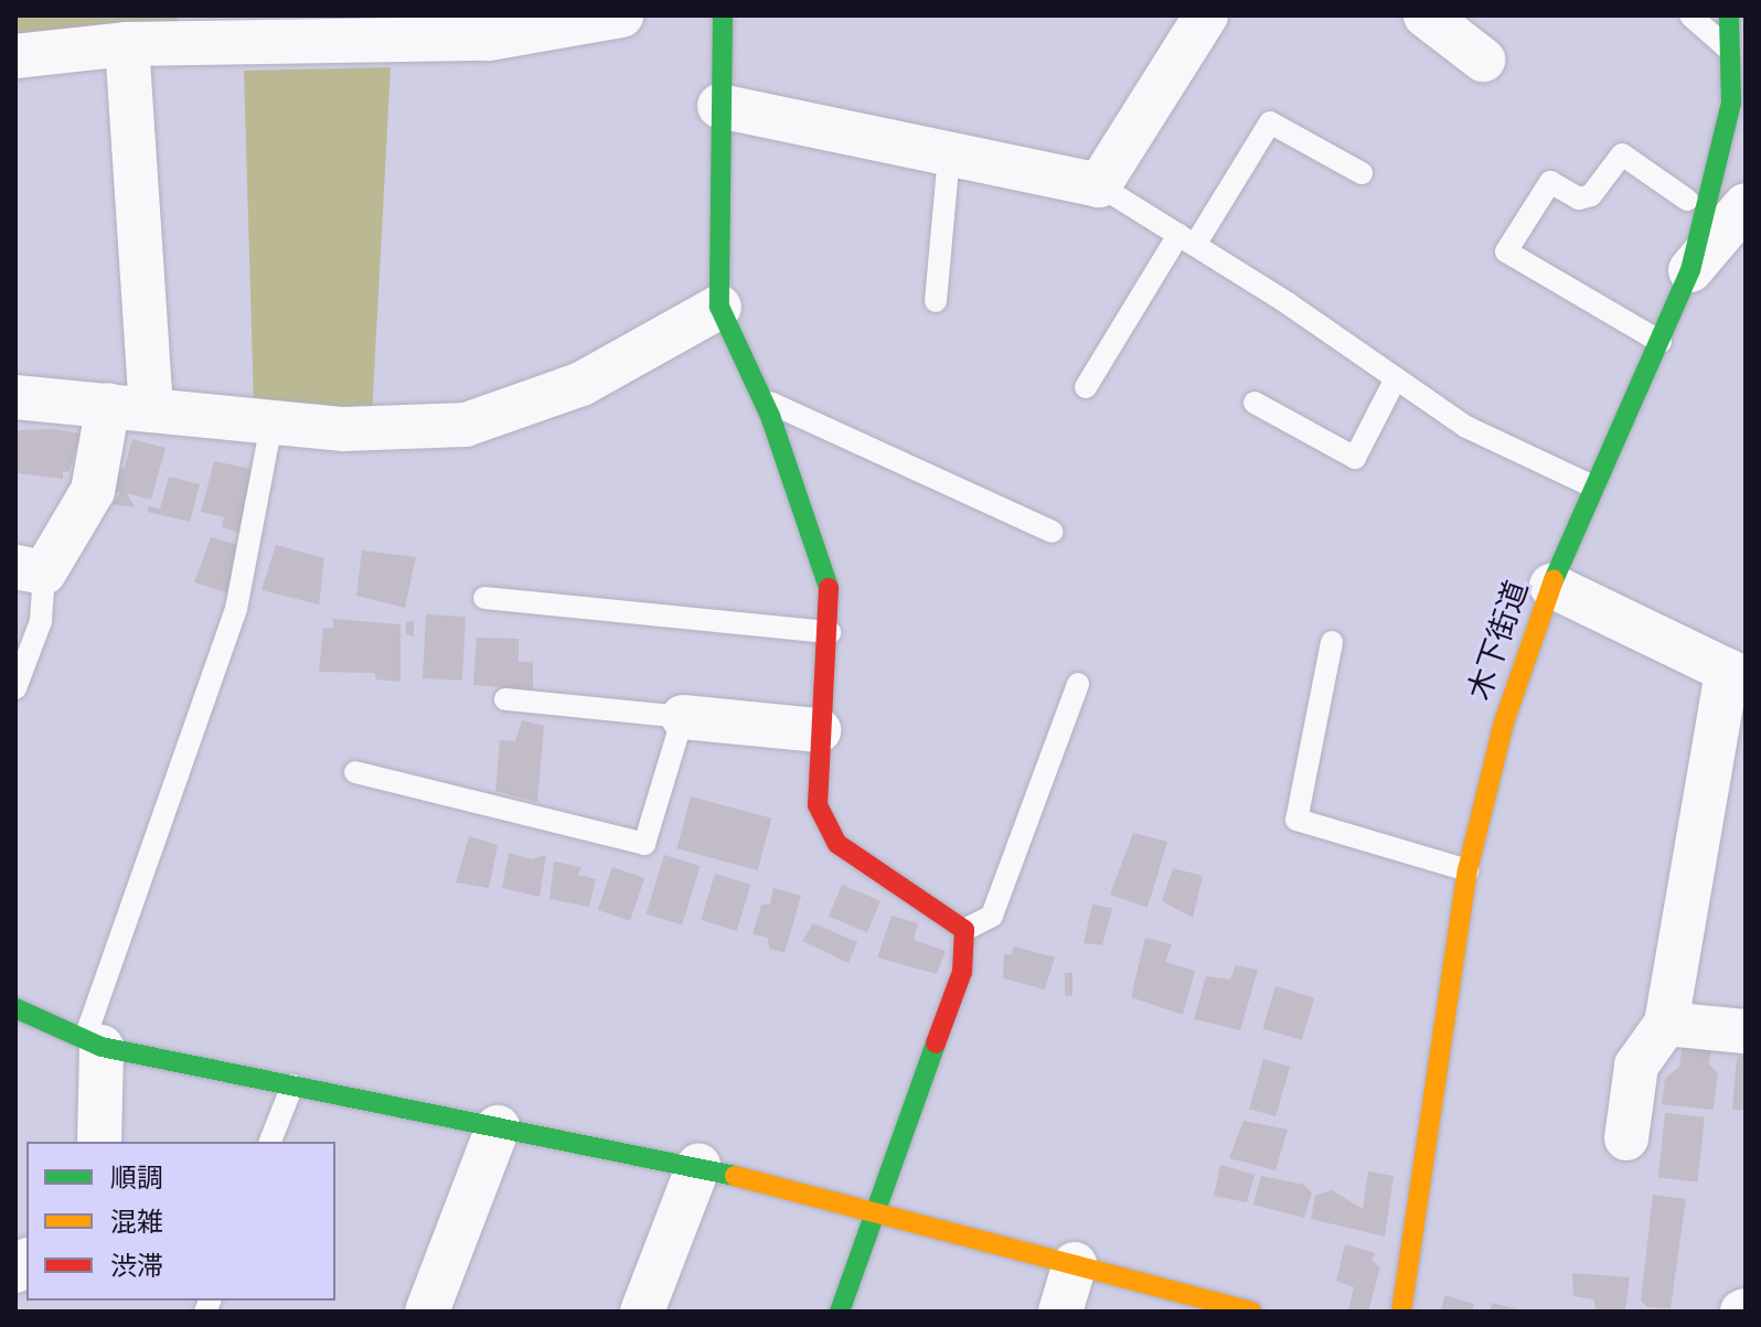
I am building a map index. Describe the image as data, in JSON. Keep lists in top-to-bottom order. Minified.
{"streets":{"street":["木下街道"]},"legend":["順調","混雑","渋滞"]}
